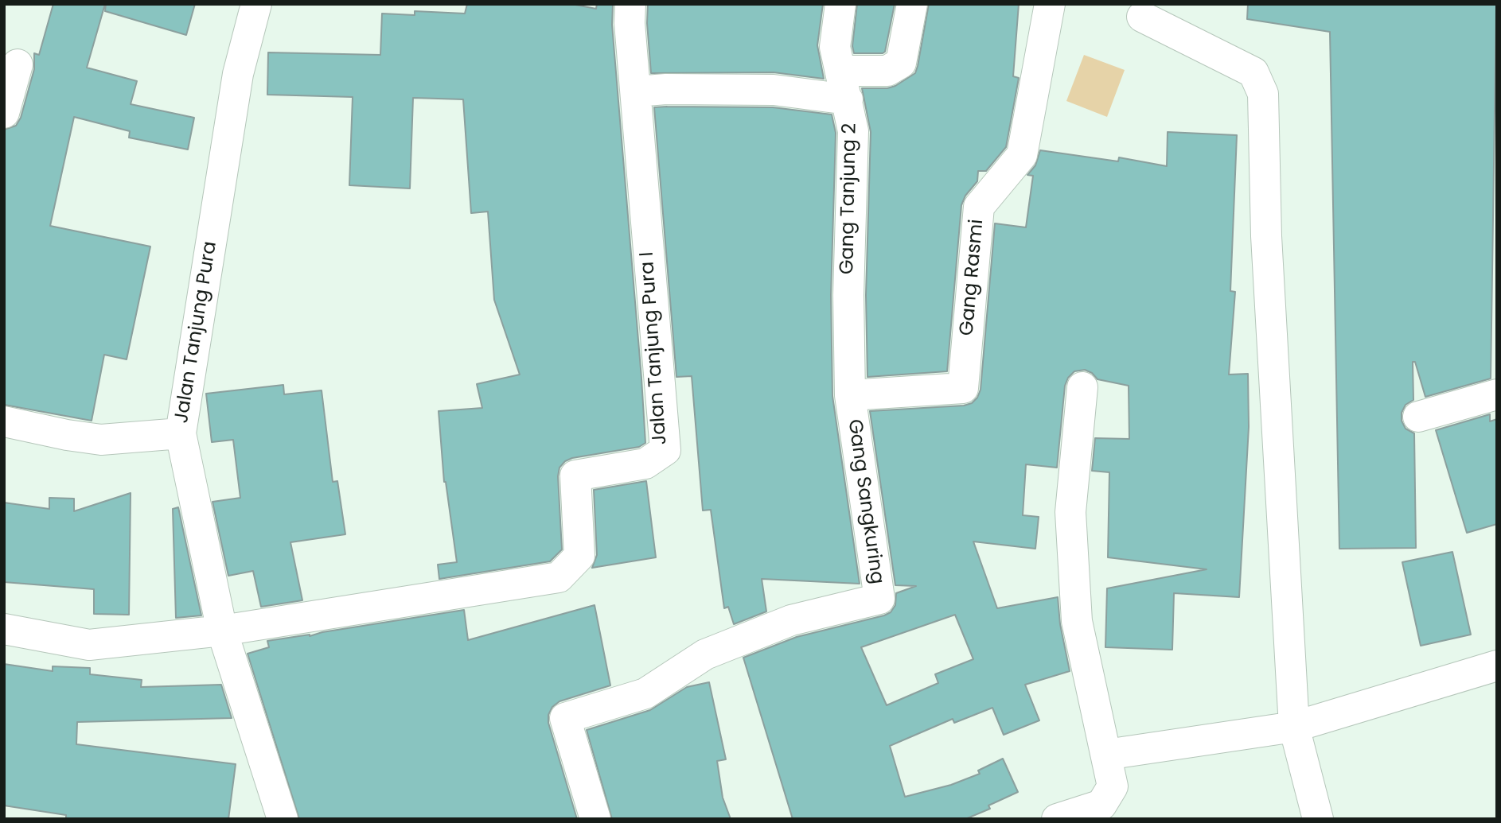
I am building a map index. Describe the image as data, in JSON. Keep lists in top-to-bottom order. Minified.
{"streets":{"street":["Gang Tanjung 2","Gang Rasmi","Jalan Tanjung Pura","Jalan Tanjung Pura I","Gang Sangkuring"]},"crossings":[["Gang Tanjung 2","Gang Rasmi"],["Gang Tanjung 2","Gang Sangkuring"],["Gang Rasmi","Gang Sangkuring"],["Jalan Tanjung Pura","Jalan Tanjung Pura I"]]}
